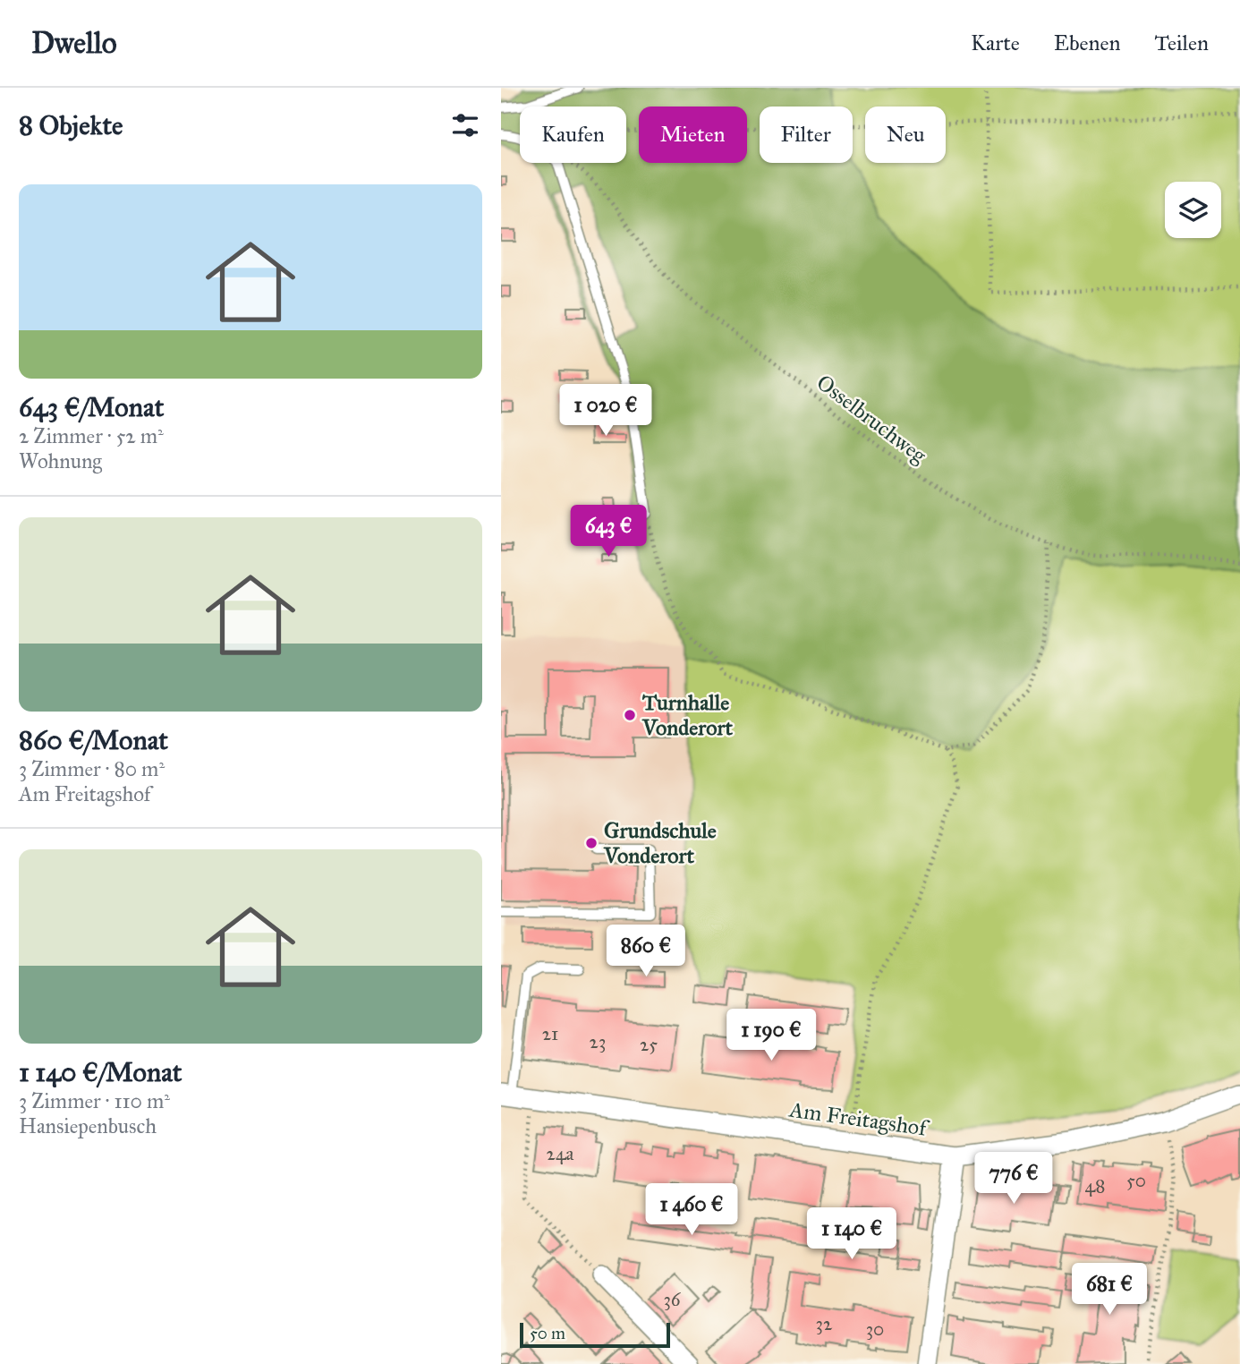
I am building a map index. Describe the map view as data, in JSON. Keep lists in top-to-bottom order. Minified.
{"streets":{"street":["Am Freitagshof"],"path":["Osselbruchweg"]},"places":["Turnhalle Vonderort","Grundschule Vonderort"],"house_numbers":["21","23","25","24a","50","48","36","32","30"],"scale_bar":"50 m","page":{"header":"Dwello","nav":["Karte","Ebenen","Teilen"],"heading":"8 Objekte","chip":["Kaufen","Mieten","Filter","Neu"],"list":[{"name":"643 €/Monat","note":"2 Zimmer · 52 m² · Wohnung"},{"name":"860 €/Monat","note":"3 Zimmer · 80 m² · Am Freitagshof"},{"name":"1 140 €/Monat","note":"3 Zimmer · 110 m² · Hansiepenbusch"}],"price":["1 020 €","643 €","860 €","1 190 €","776 €","1 460 €","1 140 €","681 €"],"scale":"50 m"}}
